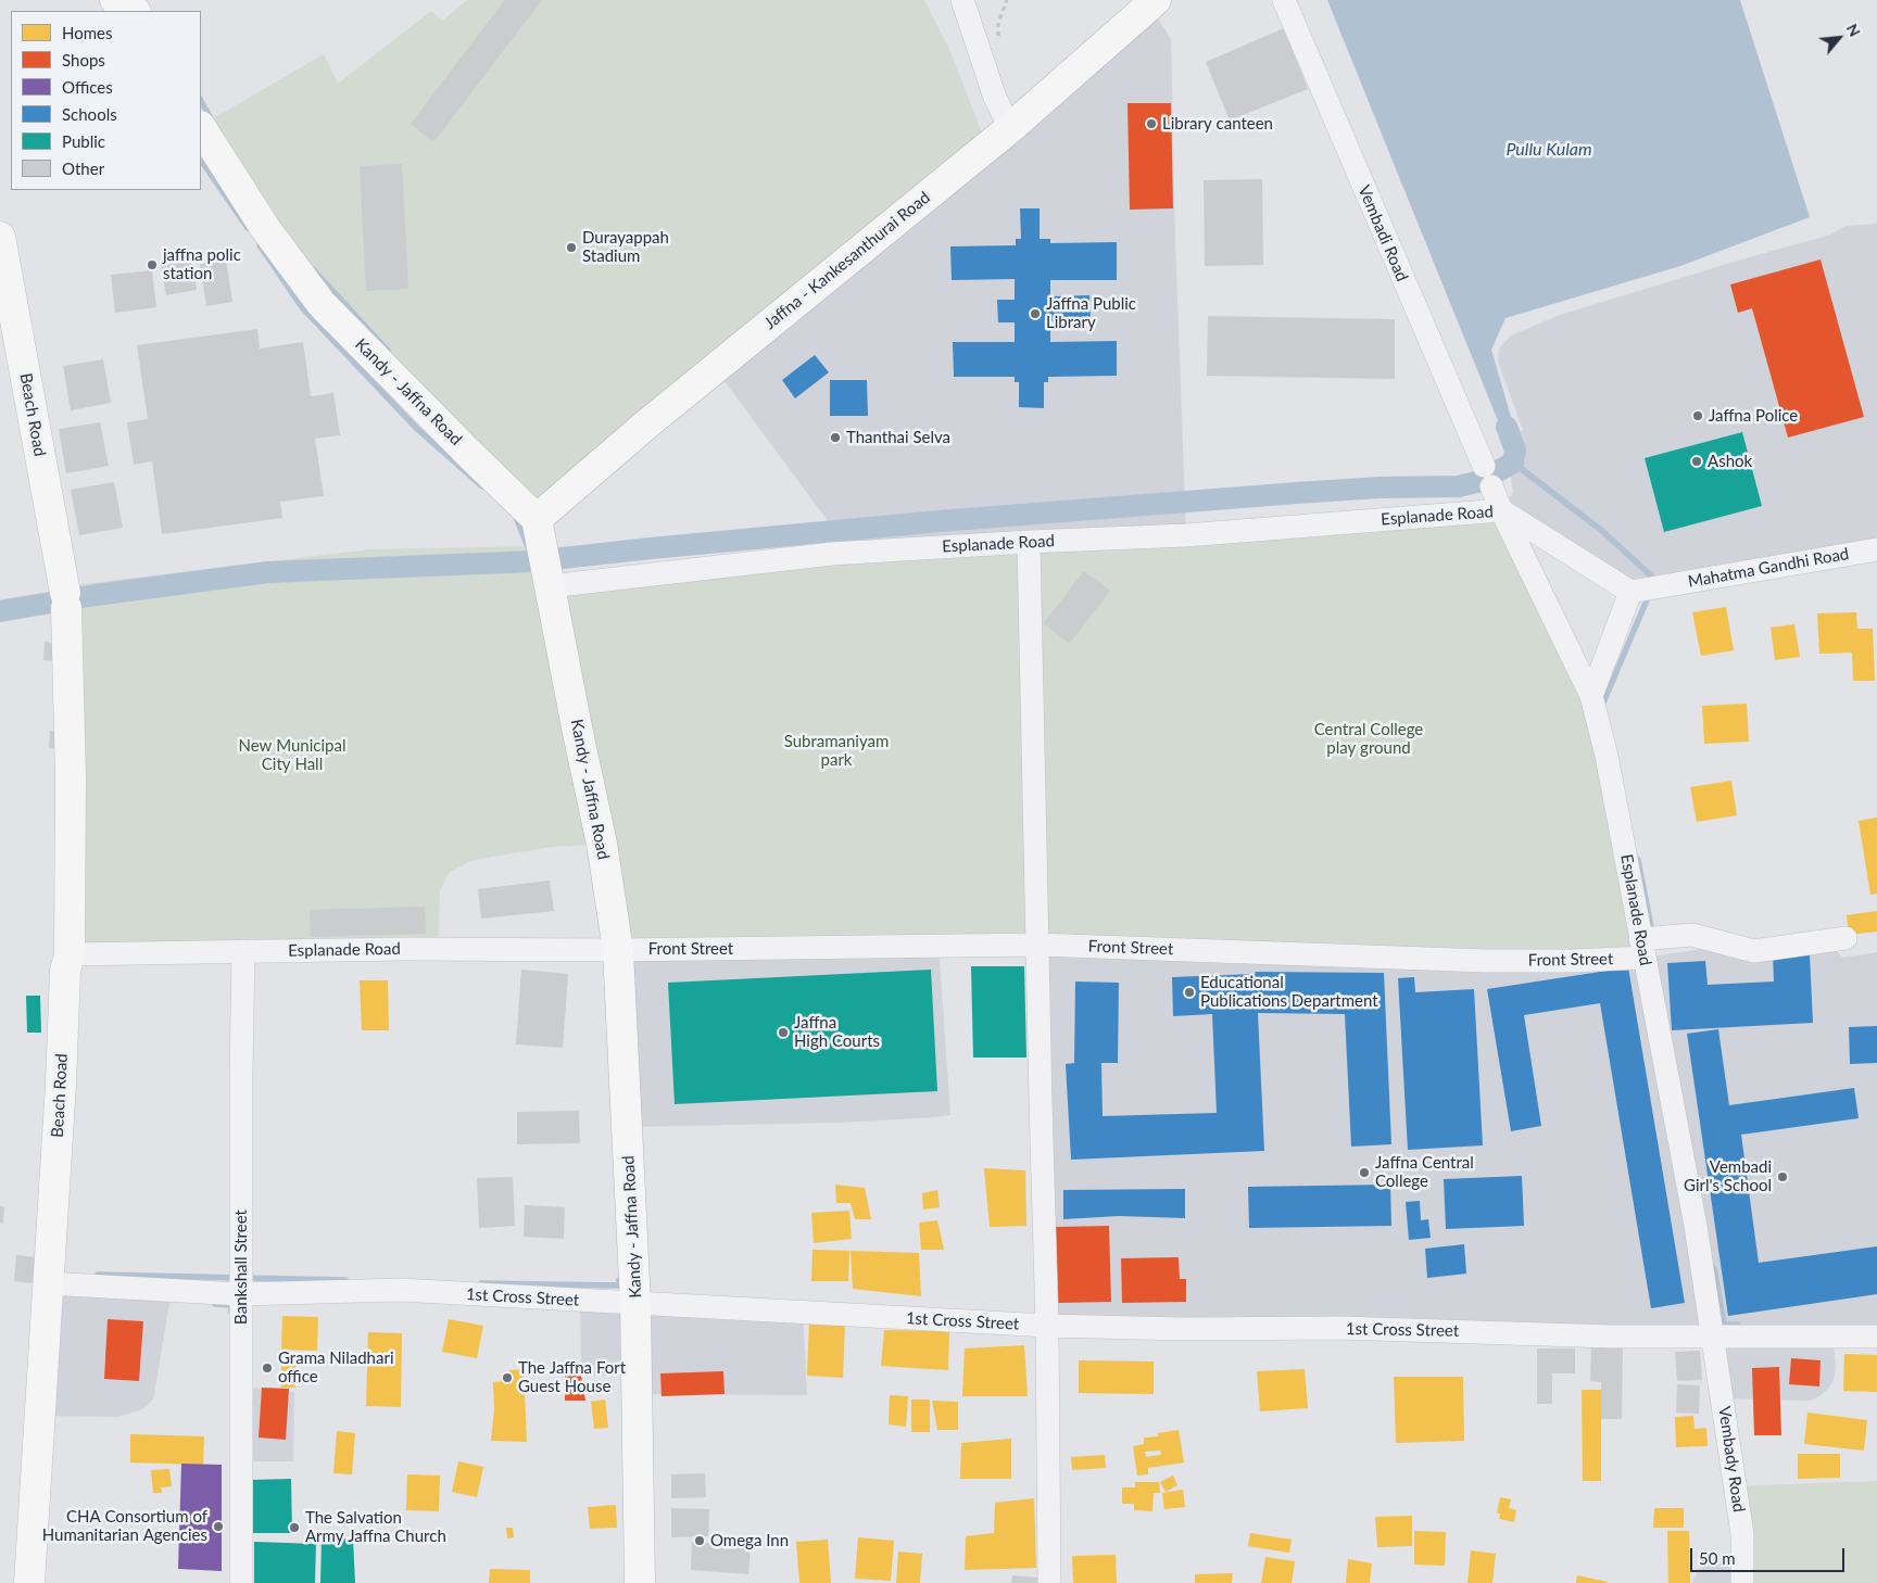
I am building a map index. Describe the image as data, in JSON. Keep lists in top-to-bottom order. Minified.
{"streets":{"main road":["Jaffna - Kankesanthurai Road","Kandy - Jaffna Road","Beach Road"],"street":["Vembadi Road","Esplanade Road","Mahatma Gandhi Road","Front Street","Bankshall Street","1st Cross Street","Vembady Road"]},"crossings":[["Vembadi Road","Esplanade Road"],["Jaffna - Kankesanthurai Road","Kandy - Jaffna Road"],["Kandy - Jaffna Road","Esplanade Road"],["Kandy - Jaffna Road","Front Street"],["Kandy - Jaffna Road","1st Cross Street"],["Beach Road","Esplanade Road"],["Beach Road","1st Cross Street"],["Esplanade Road","Front Street"],["Esplanade Road","Bankshall Street"],["Esplanade Road","1st Cross Street"],["Esplanade Road","Vembady Road"],["Bankshall Street","1st Cross Street"],["1st Cross Street","Vembady Road"]],"water":["Pullu Kulam"],"parks":["Central College play ground","Subramaniyam park","New Municipal City Hall"],"places":["Library canteen","Durayappah Stadium","jaffna polic station","Jaffna Public Library","Jaffna Police","Thanthai Selva","Ashok","Educational Publications Department","Jaffna High Courts","Jaffna Central College","Vembadi Girl's School","Grama Niladhari office","The Jaffna Fort Guest House","CHA Consortium of Humanitarian Agencies","The Salvation Army Jaffna Church","Omega Inn"],"legend":["Homes","Shops","Offices","Schools","Public","Other"],"scale_bar":"50 m","north":"top right"}
